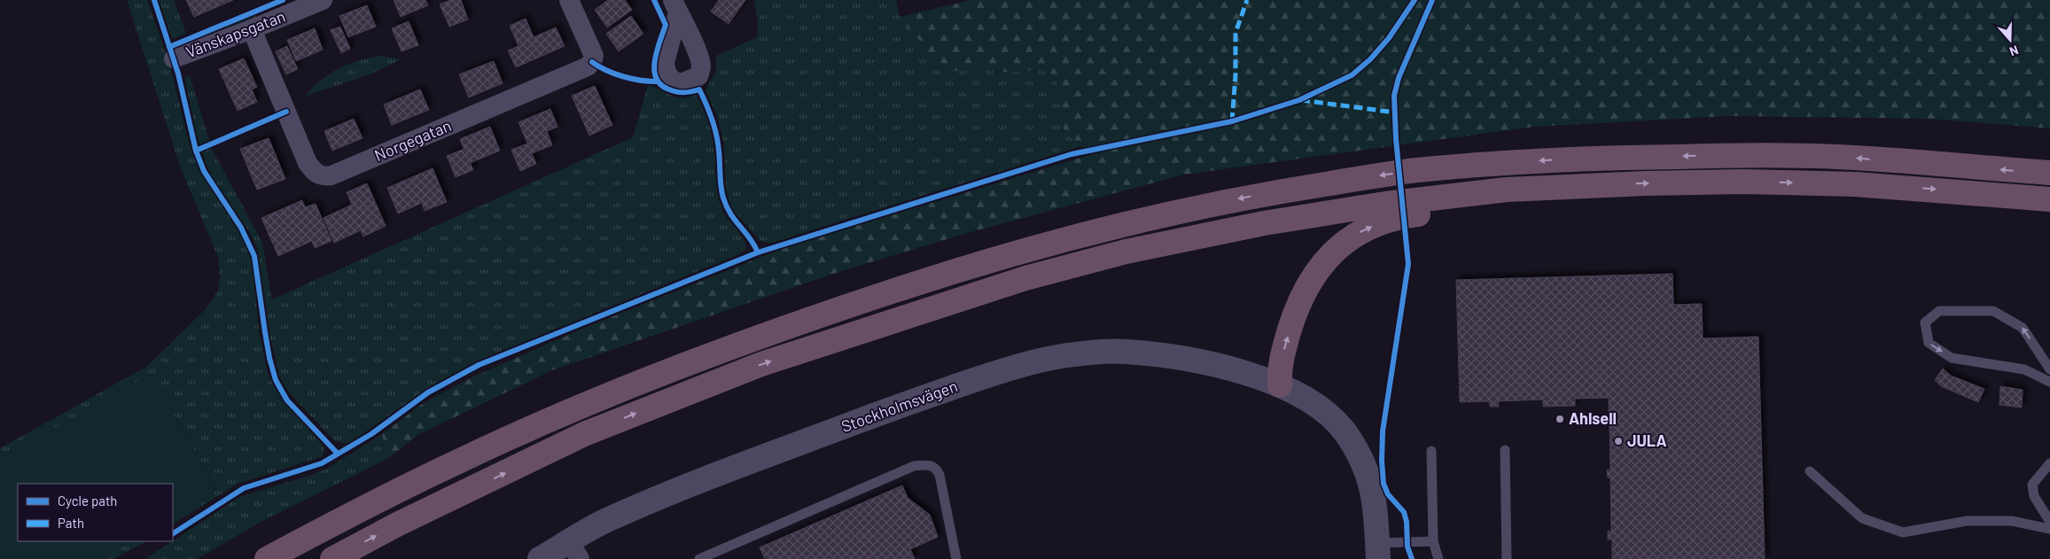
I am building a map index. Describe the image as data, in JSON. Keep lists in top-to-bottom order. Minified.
{"streets":{"street":["Vänskapsgatan","Norgegatan","Stockholmsvägen"]},"crossings":[["Vänskapsgatan","Norgegatan"]],"places":["Ahlsell","JULA"],"legend":["Cycle path","Path"],"north":"bottom"}
